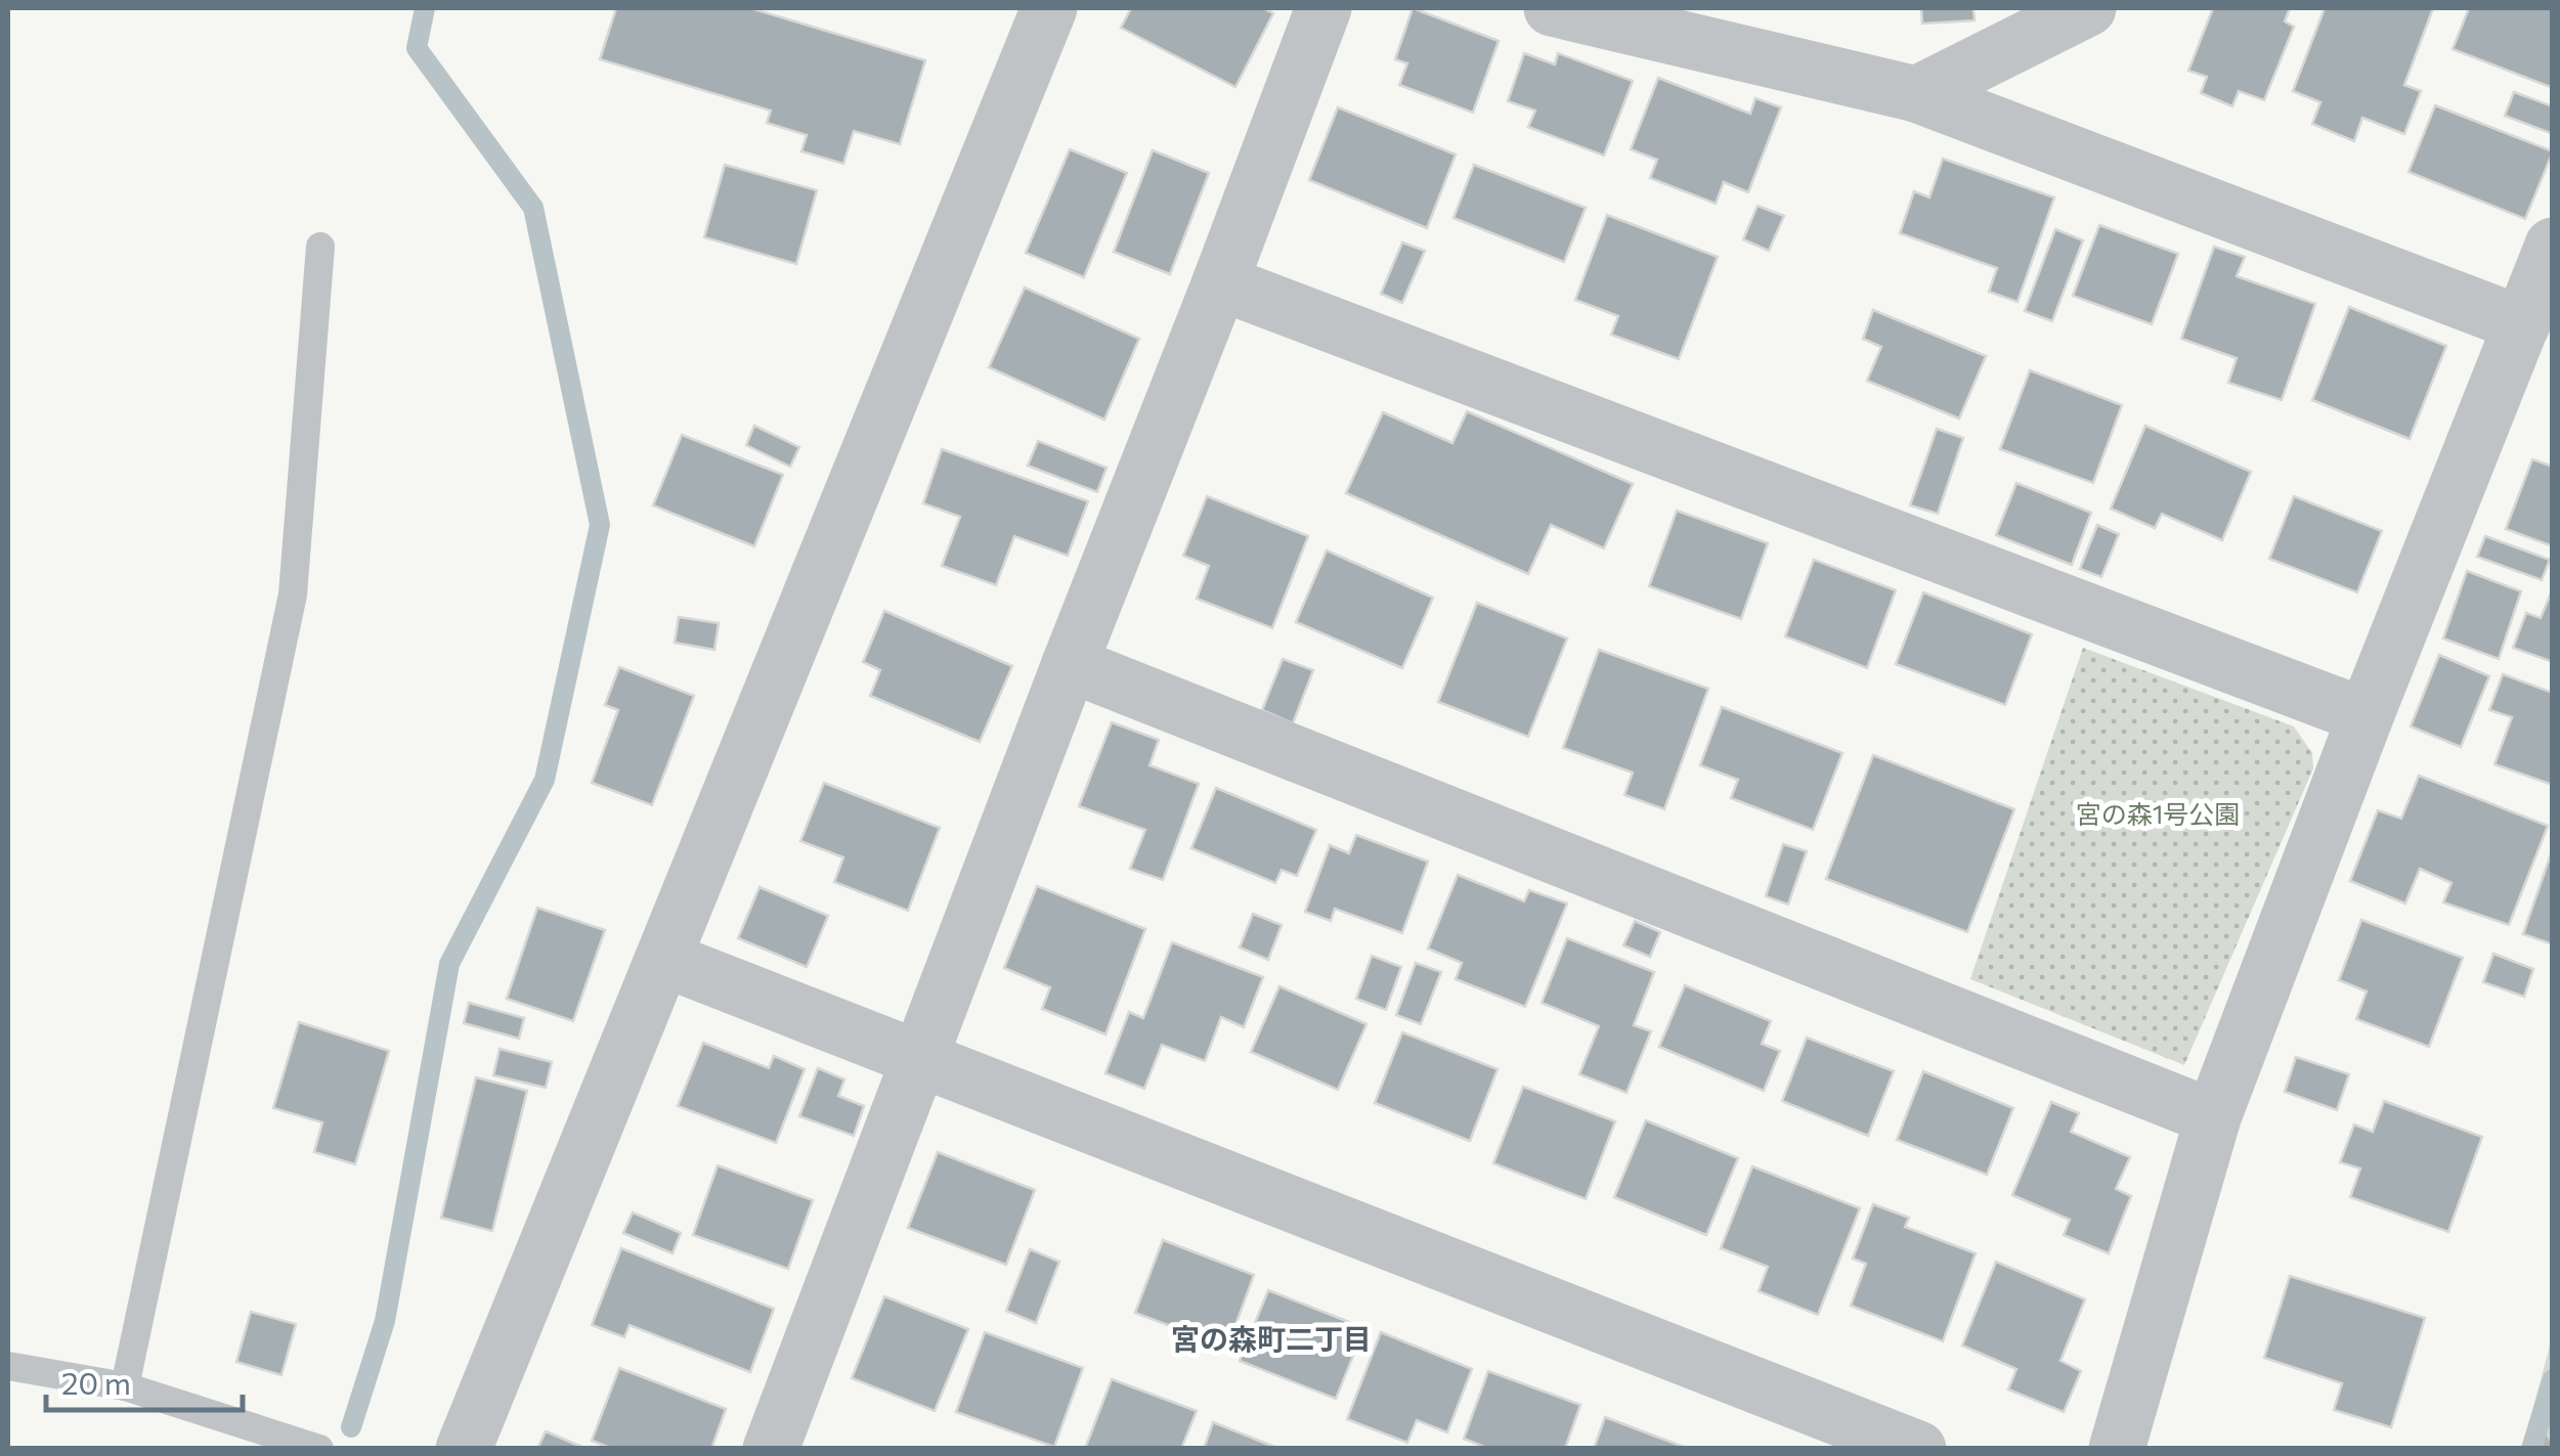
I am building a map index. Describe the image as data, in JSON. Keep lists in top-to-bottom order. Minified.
{"districts":["宮の森町二丁目"],"parks":["宮の森1号公園"],"scale_bar":"20 m"}
